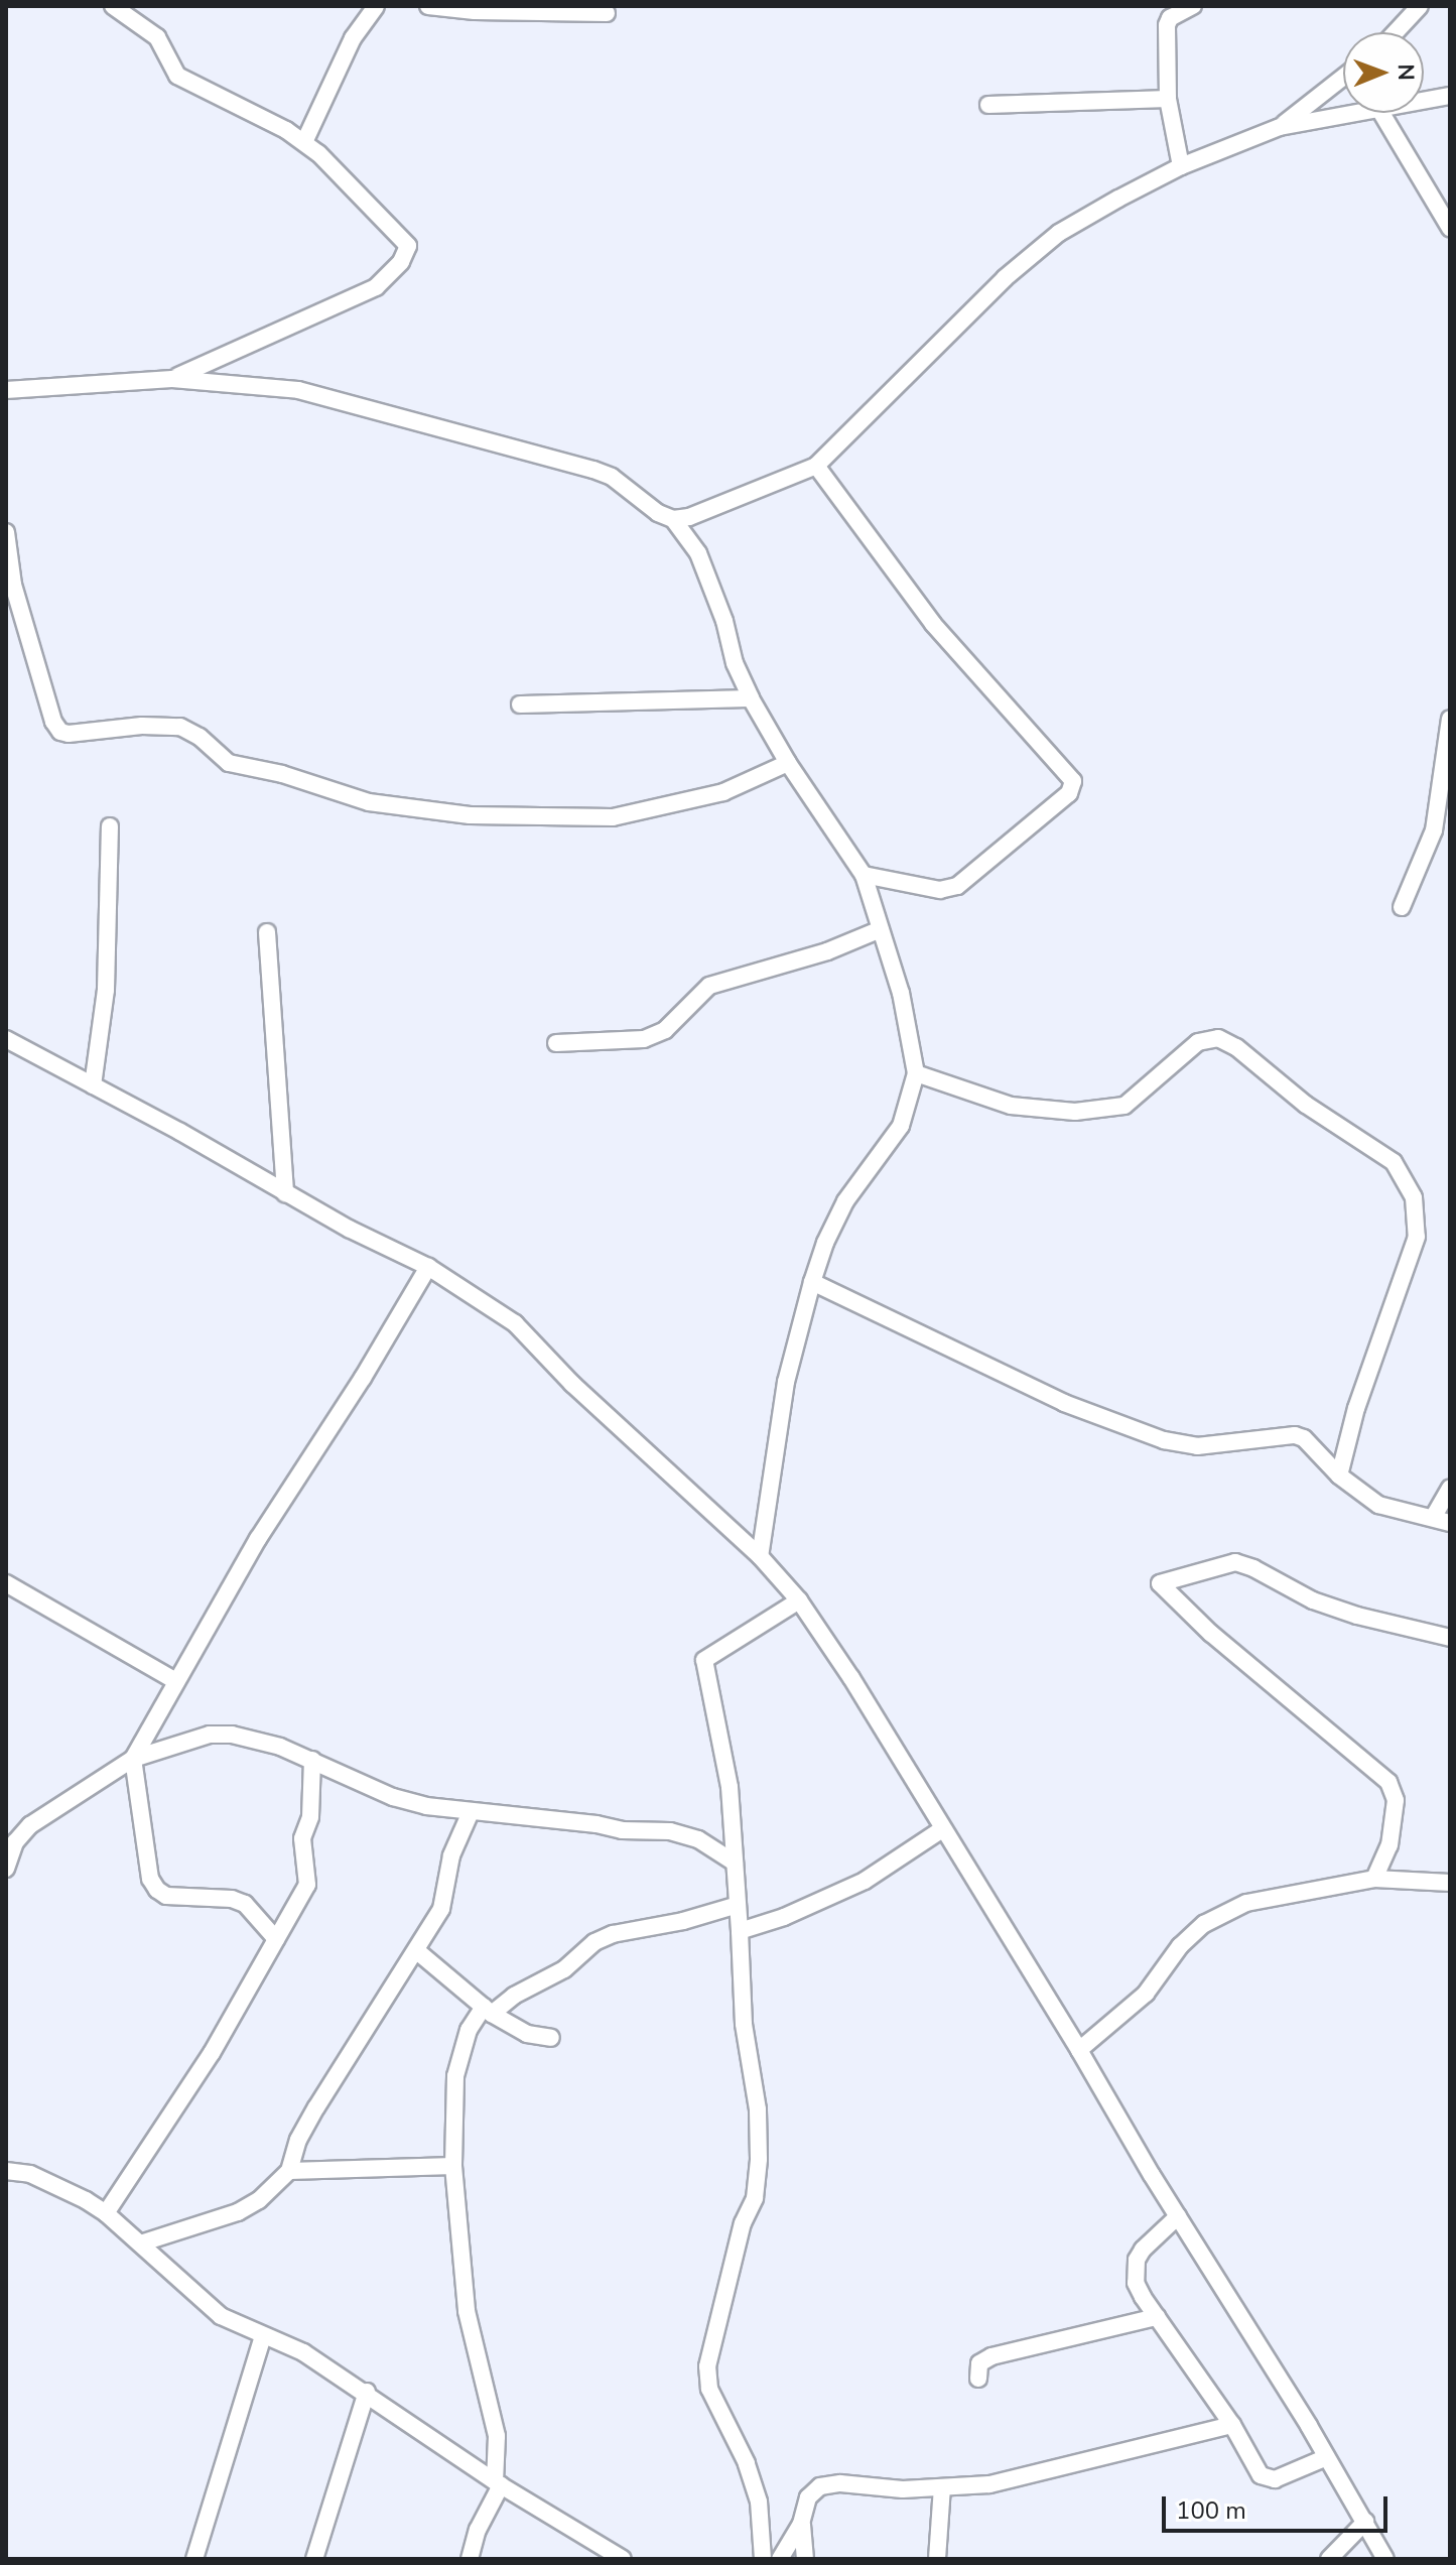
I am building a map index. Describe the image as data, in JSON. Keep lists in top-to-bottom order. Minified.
{"scale_bar":"100 m","north":"right"}
